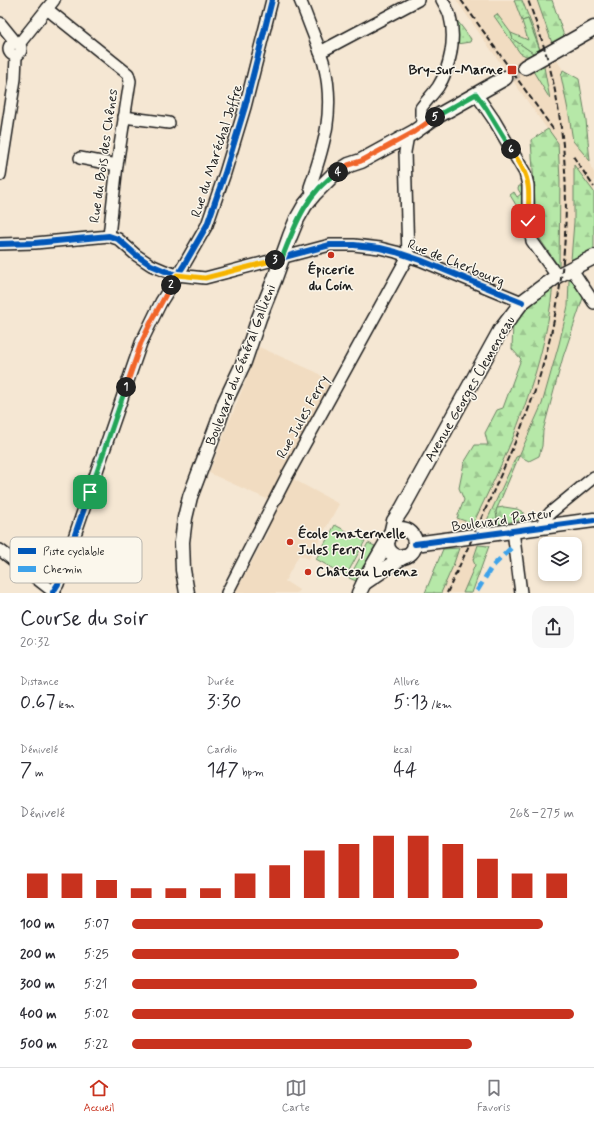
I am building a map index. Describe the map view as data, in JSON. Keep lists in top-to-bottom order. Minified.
{"streets":{"main road":["Boulevard du Général Gallieni","Avenue Georges Clemenceau","Boulevard Pasteur"],"street":["Rue du Maréchal Joffre","Rue du Bois des Chênes","Rue de Cherbourg","Rue Jules Ferry"]},"crossings":[["Rue du Maréchal Joffre","Rue de Cherbourg"],["Rue du Bois des Chênes","Rue de Cherbourg"],["Rue de Cherbourg","Boulevard du Général Gallieni"],["Rue de Cherbourg","Avenue Georges Clemenceau"],["Rue de Cherbourg","Rue Jules Ferry"],["Avenue Georges Clemenceau","Boulevard Pasteur"]],"places":{"transit":["Bry-sur-Marne"],"other":["Épicerie du Coin","École maternelle Jules Ferry","Château Lorenz"]},"legend":["Piste cyclable","Chemin"],"page":{"pins":["5","6","4","3","2","1"],"heading":["Course du soir","20:32"],"stats":[["Distance","0.67 km"],["Durée","3:30"],["Allure","5:13 /km"],["Dénivelé","7 m"],["Cardio","147 bpm"],["kcal","44"]],"chart":["Dénivelé","268–275 m"],"list":[{"name":"100 m","note":"5:07"},{"name":"200 m","note":"5:25"},{"name":"300 m","note":"5:21"},{"name":"400 m","note":"5:02"},{"name":"500 m","note":"5:22"}],"tabs":["Accueil","Carte","Favoris"]}}
